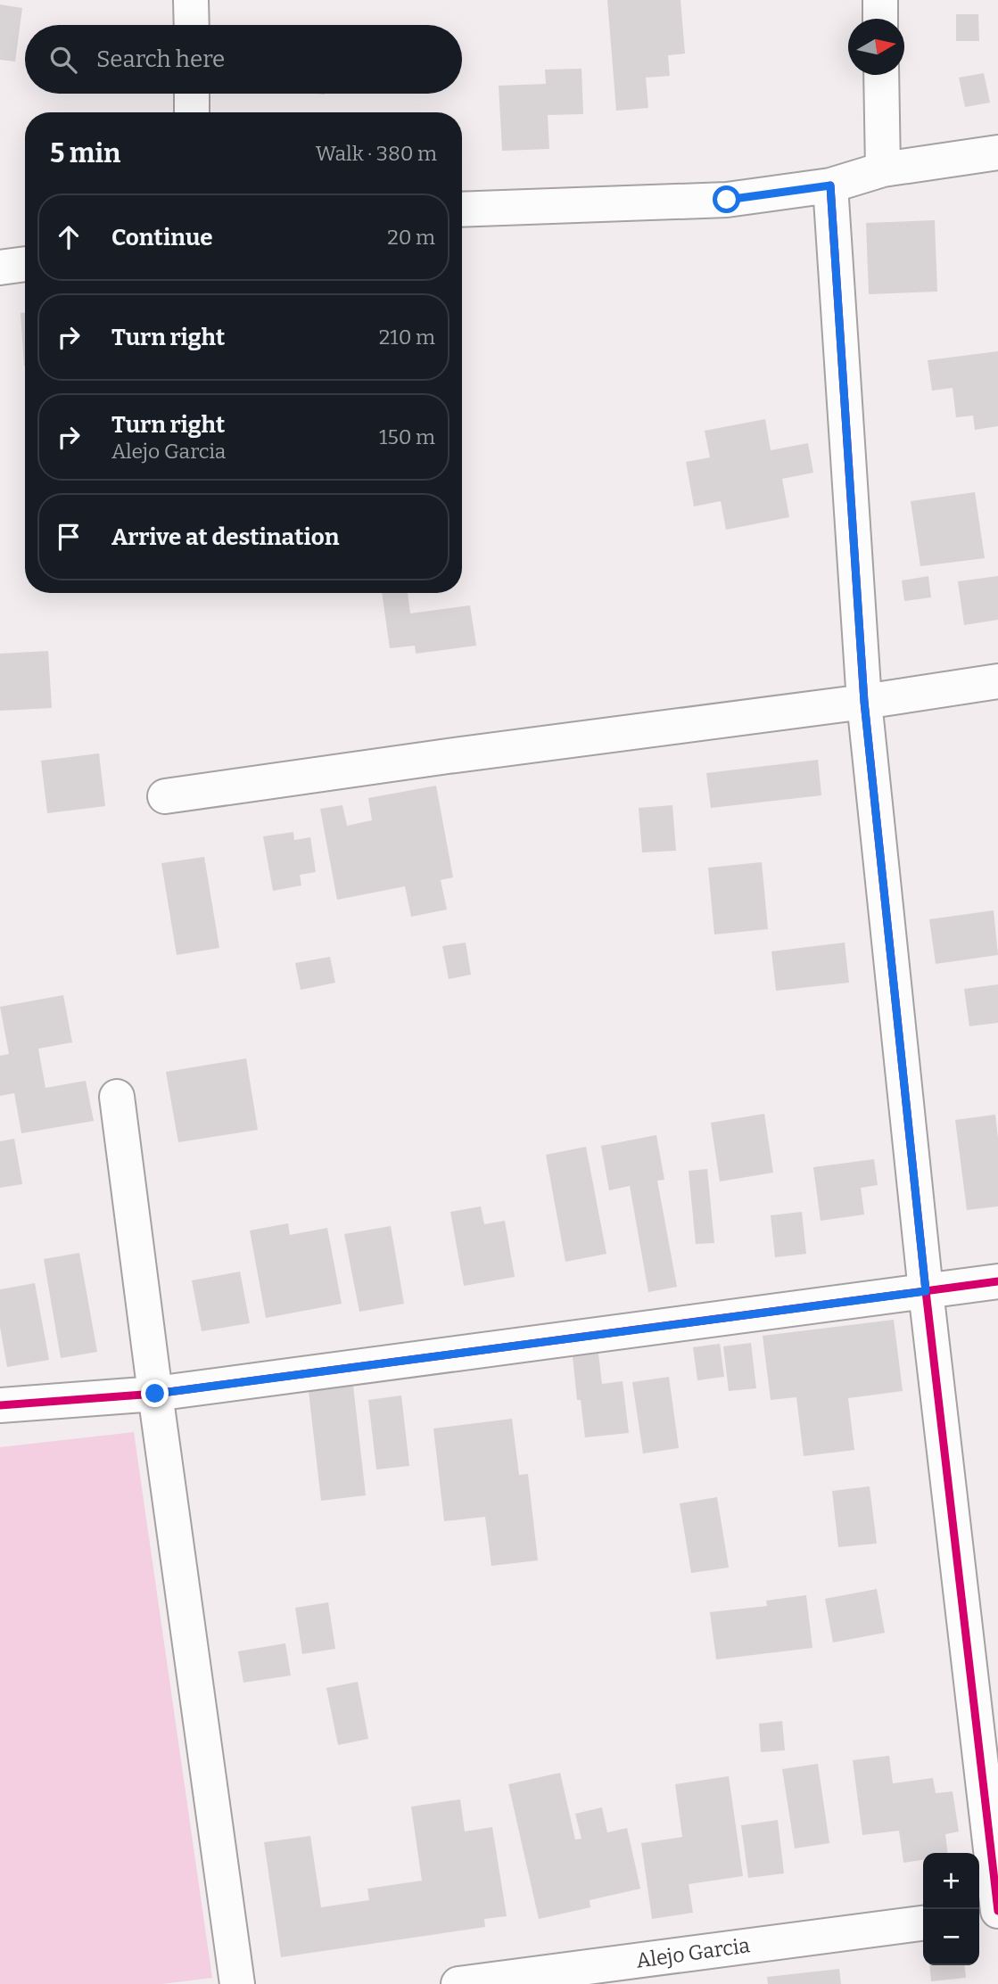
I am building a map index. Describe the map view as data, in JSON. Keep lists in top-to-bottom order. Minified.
{"streets":{"street":["Alejo Garcia"]},"north":"right","page":{"search":"Search here","heading":["5 min","Walk · 380 m"],"list":[["Continue","20 m"],["Turn right","210 m"],["Turn right","Alejo Garcia","150 m"],"Arrive at destination"],"map_buttons":["+","−"]}}
